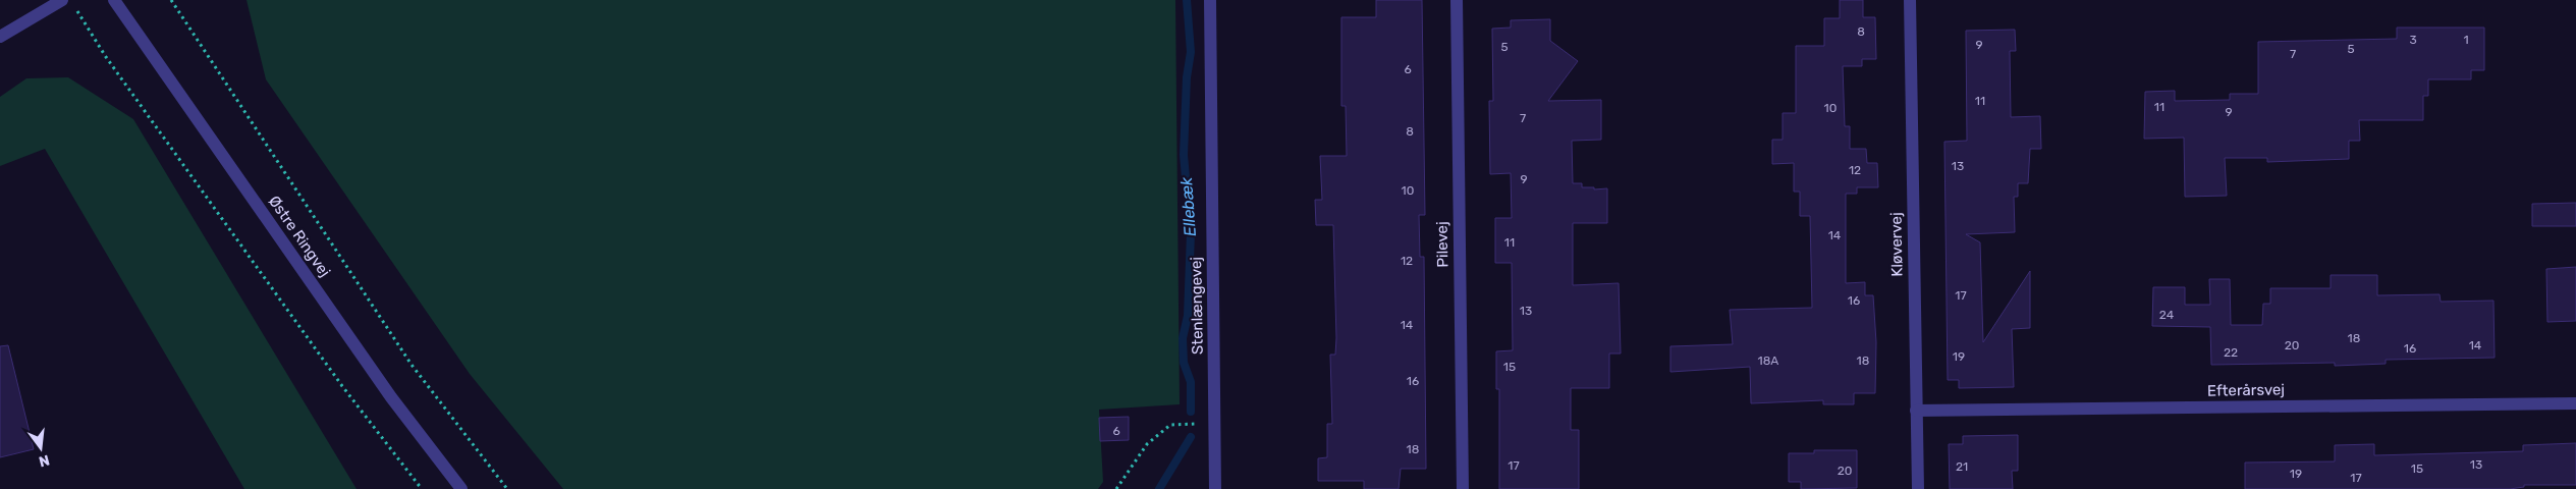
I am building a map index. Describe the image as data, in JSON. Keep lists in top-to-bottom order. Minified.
{"streets":{"street":["Østre Ringvej","Pilevej","Kløvervej","Stenlængevej","Efterårsvej"]},"crossings":[["Kløvervej","Efterårsvej"]],"water":["Ellebæk"],"house_numbers":["8","3","1","9","5","5","7","6","11","11","10","9","7","8","13","12","9","10","14","11","12","17","16","13","24","14","18","20","14","16","22","19","18A","18","15","16","6","18","13","17","21","15","20","19","17"],"north":"bottom"}
